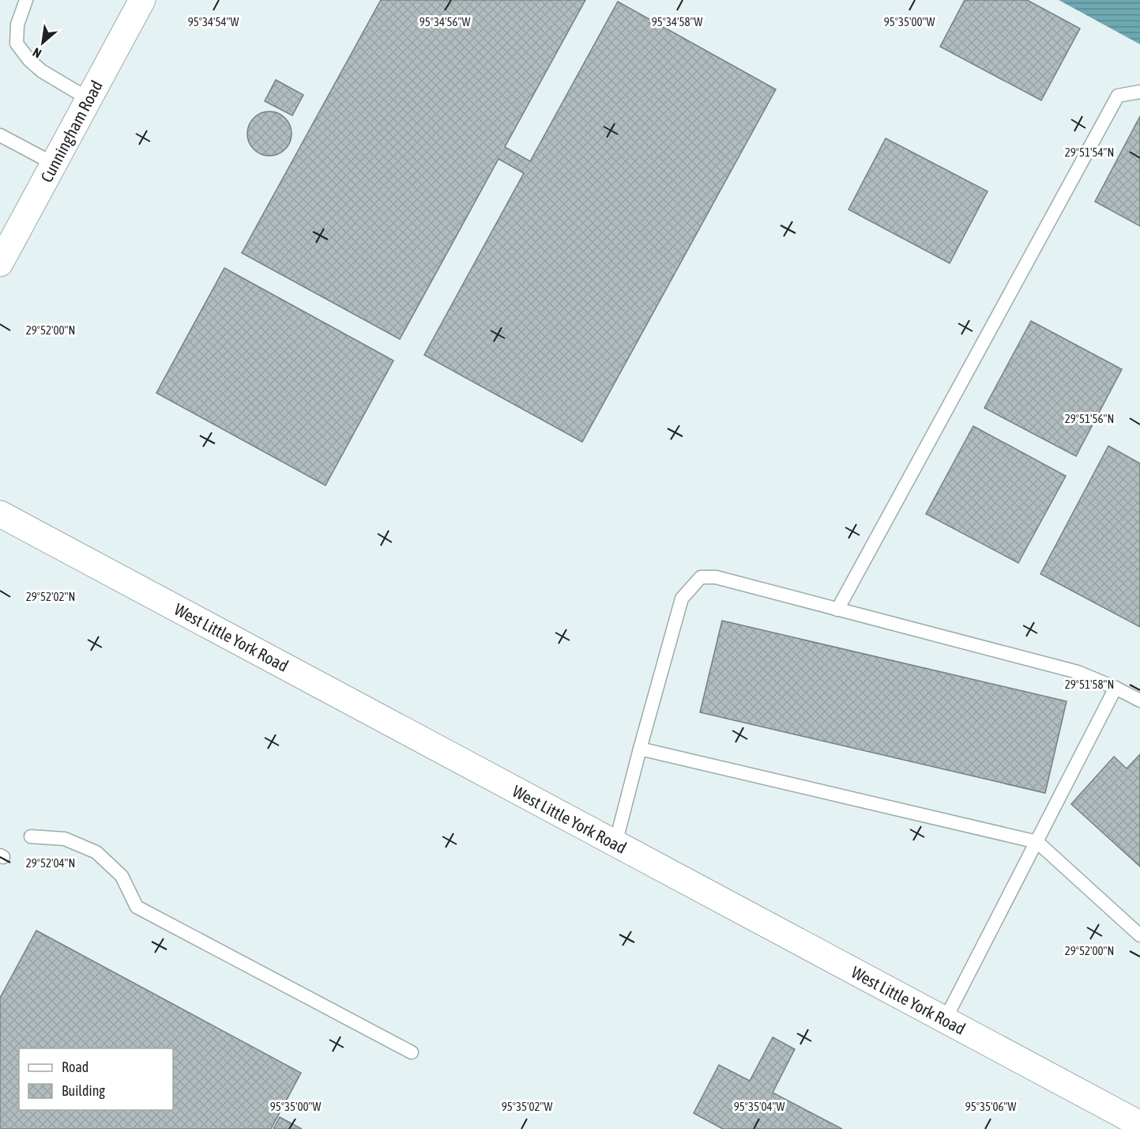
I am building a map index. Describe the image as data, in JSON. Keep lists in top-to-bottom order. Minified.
{"streets":{"main road":["Cunningham Road","West Little York Road"]},"legend":["Road","Building"],"north":"bottom left","coordinates":["95°34'54\"W","95°34'56\"W","95°34'58\"W","95°35'00\"W","29°51'54\"N","29°52'00\"N","29°51'56\"N","29°52'02\"N","29°51'58\"N","29°52'04\"N","95°35'02\"W","95°35'04\"W","95°35'06\"W"]}
